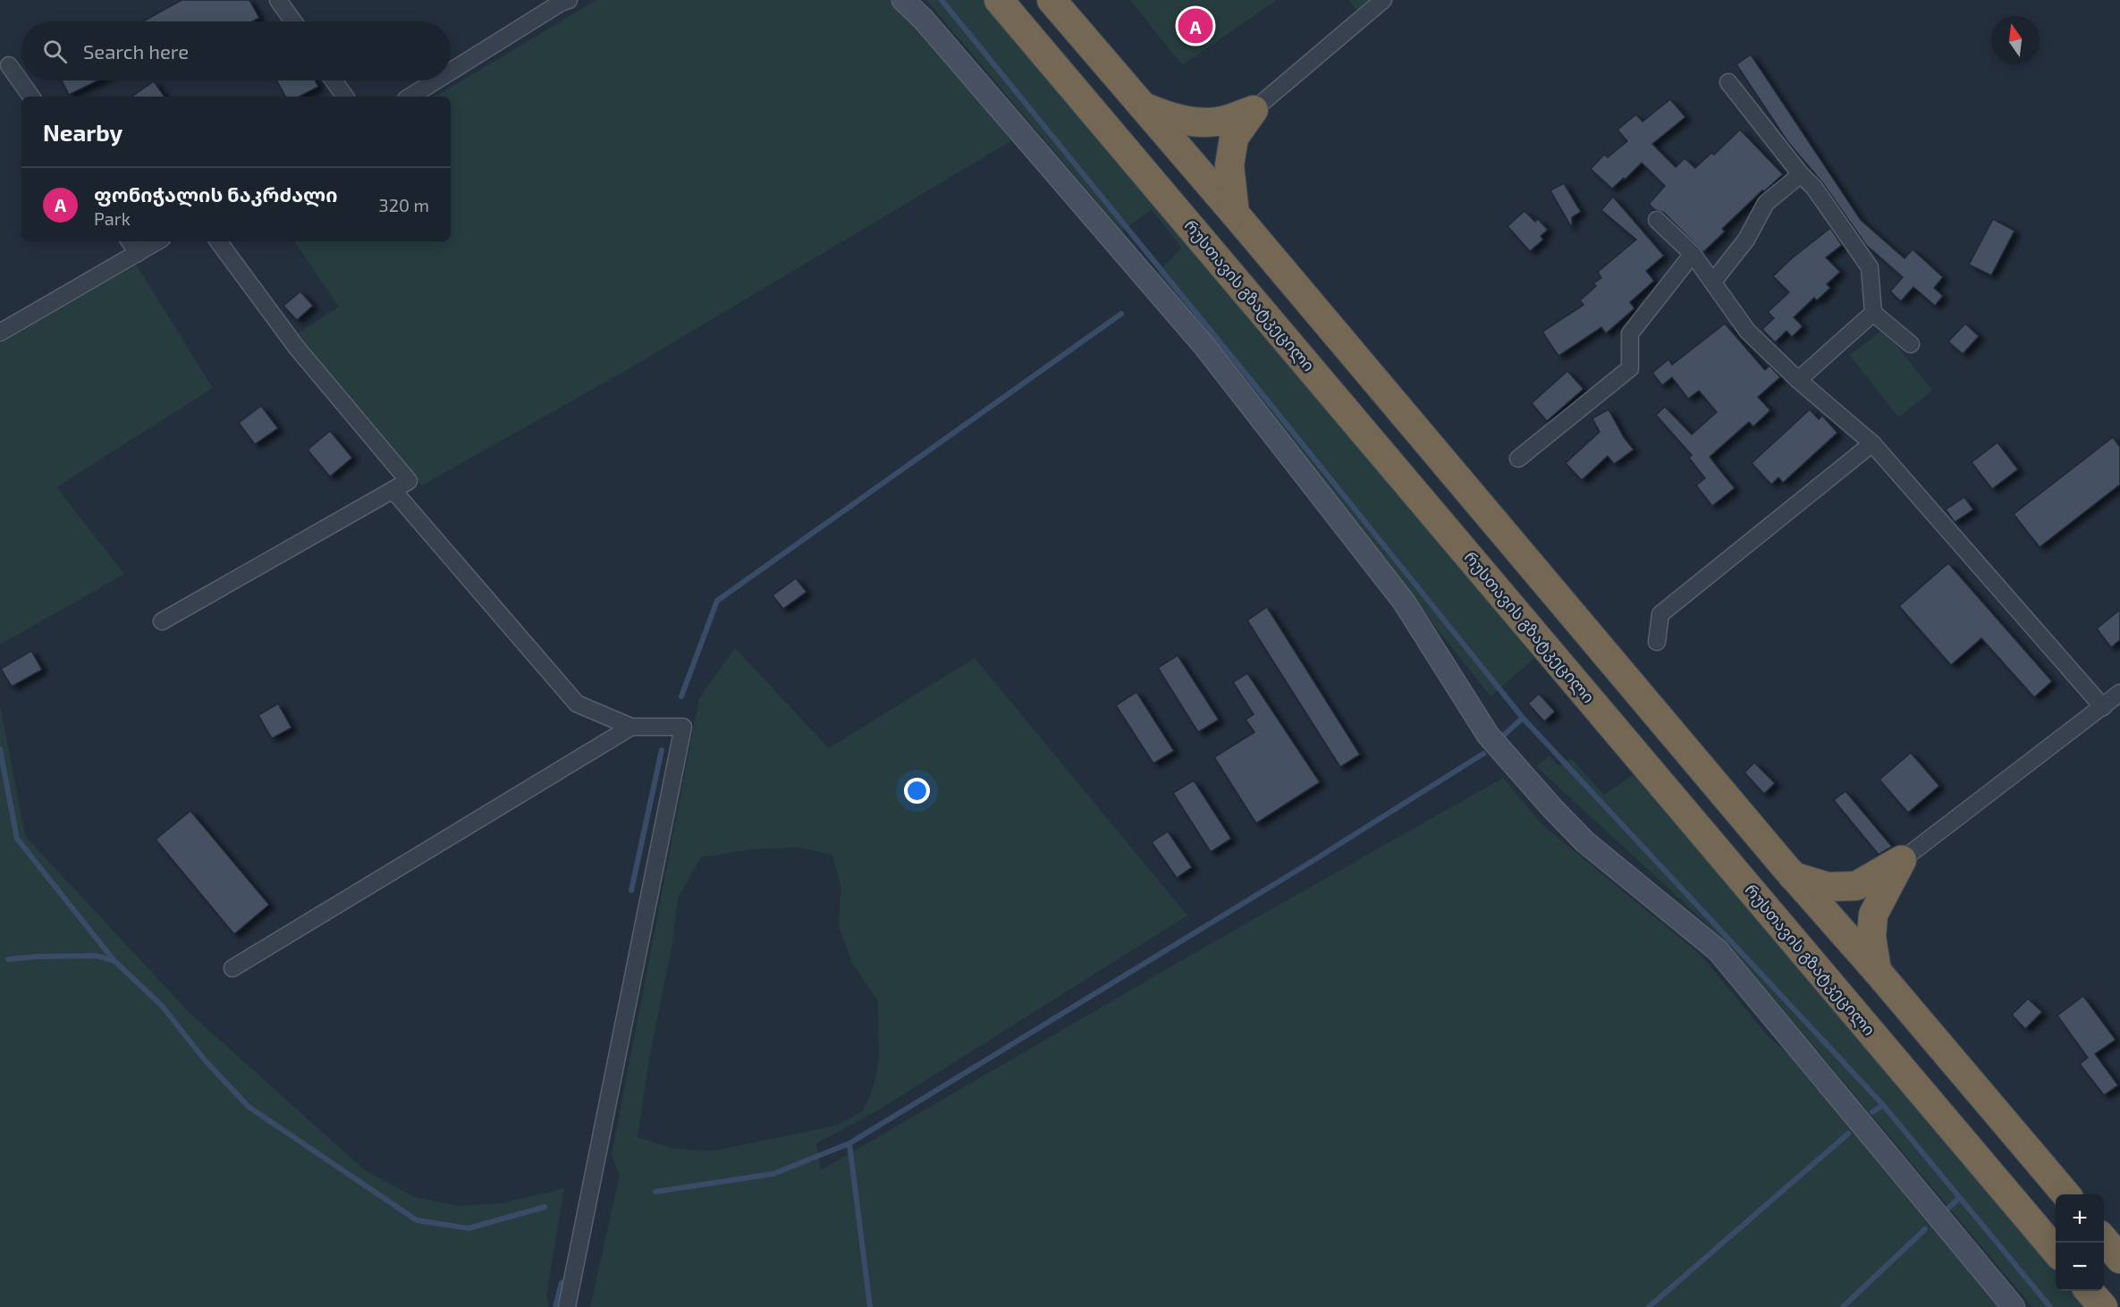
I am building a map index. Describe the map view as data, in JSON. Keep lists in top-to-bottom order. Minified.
{"streets":{"highway":["რუსთავის გზატკეცილი"]},"north":"top","page":{"pins":"A","search":"Search here","heading":"Nearby","list":[{"mark":"A","name":"ფონიჭალის ნაკრძალი","note":"Park","value":"320 m"}],"map_buttons":["+","−"]}}
